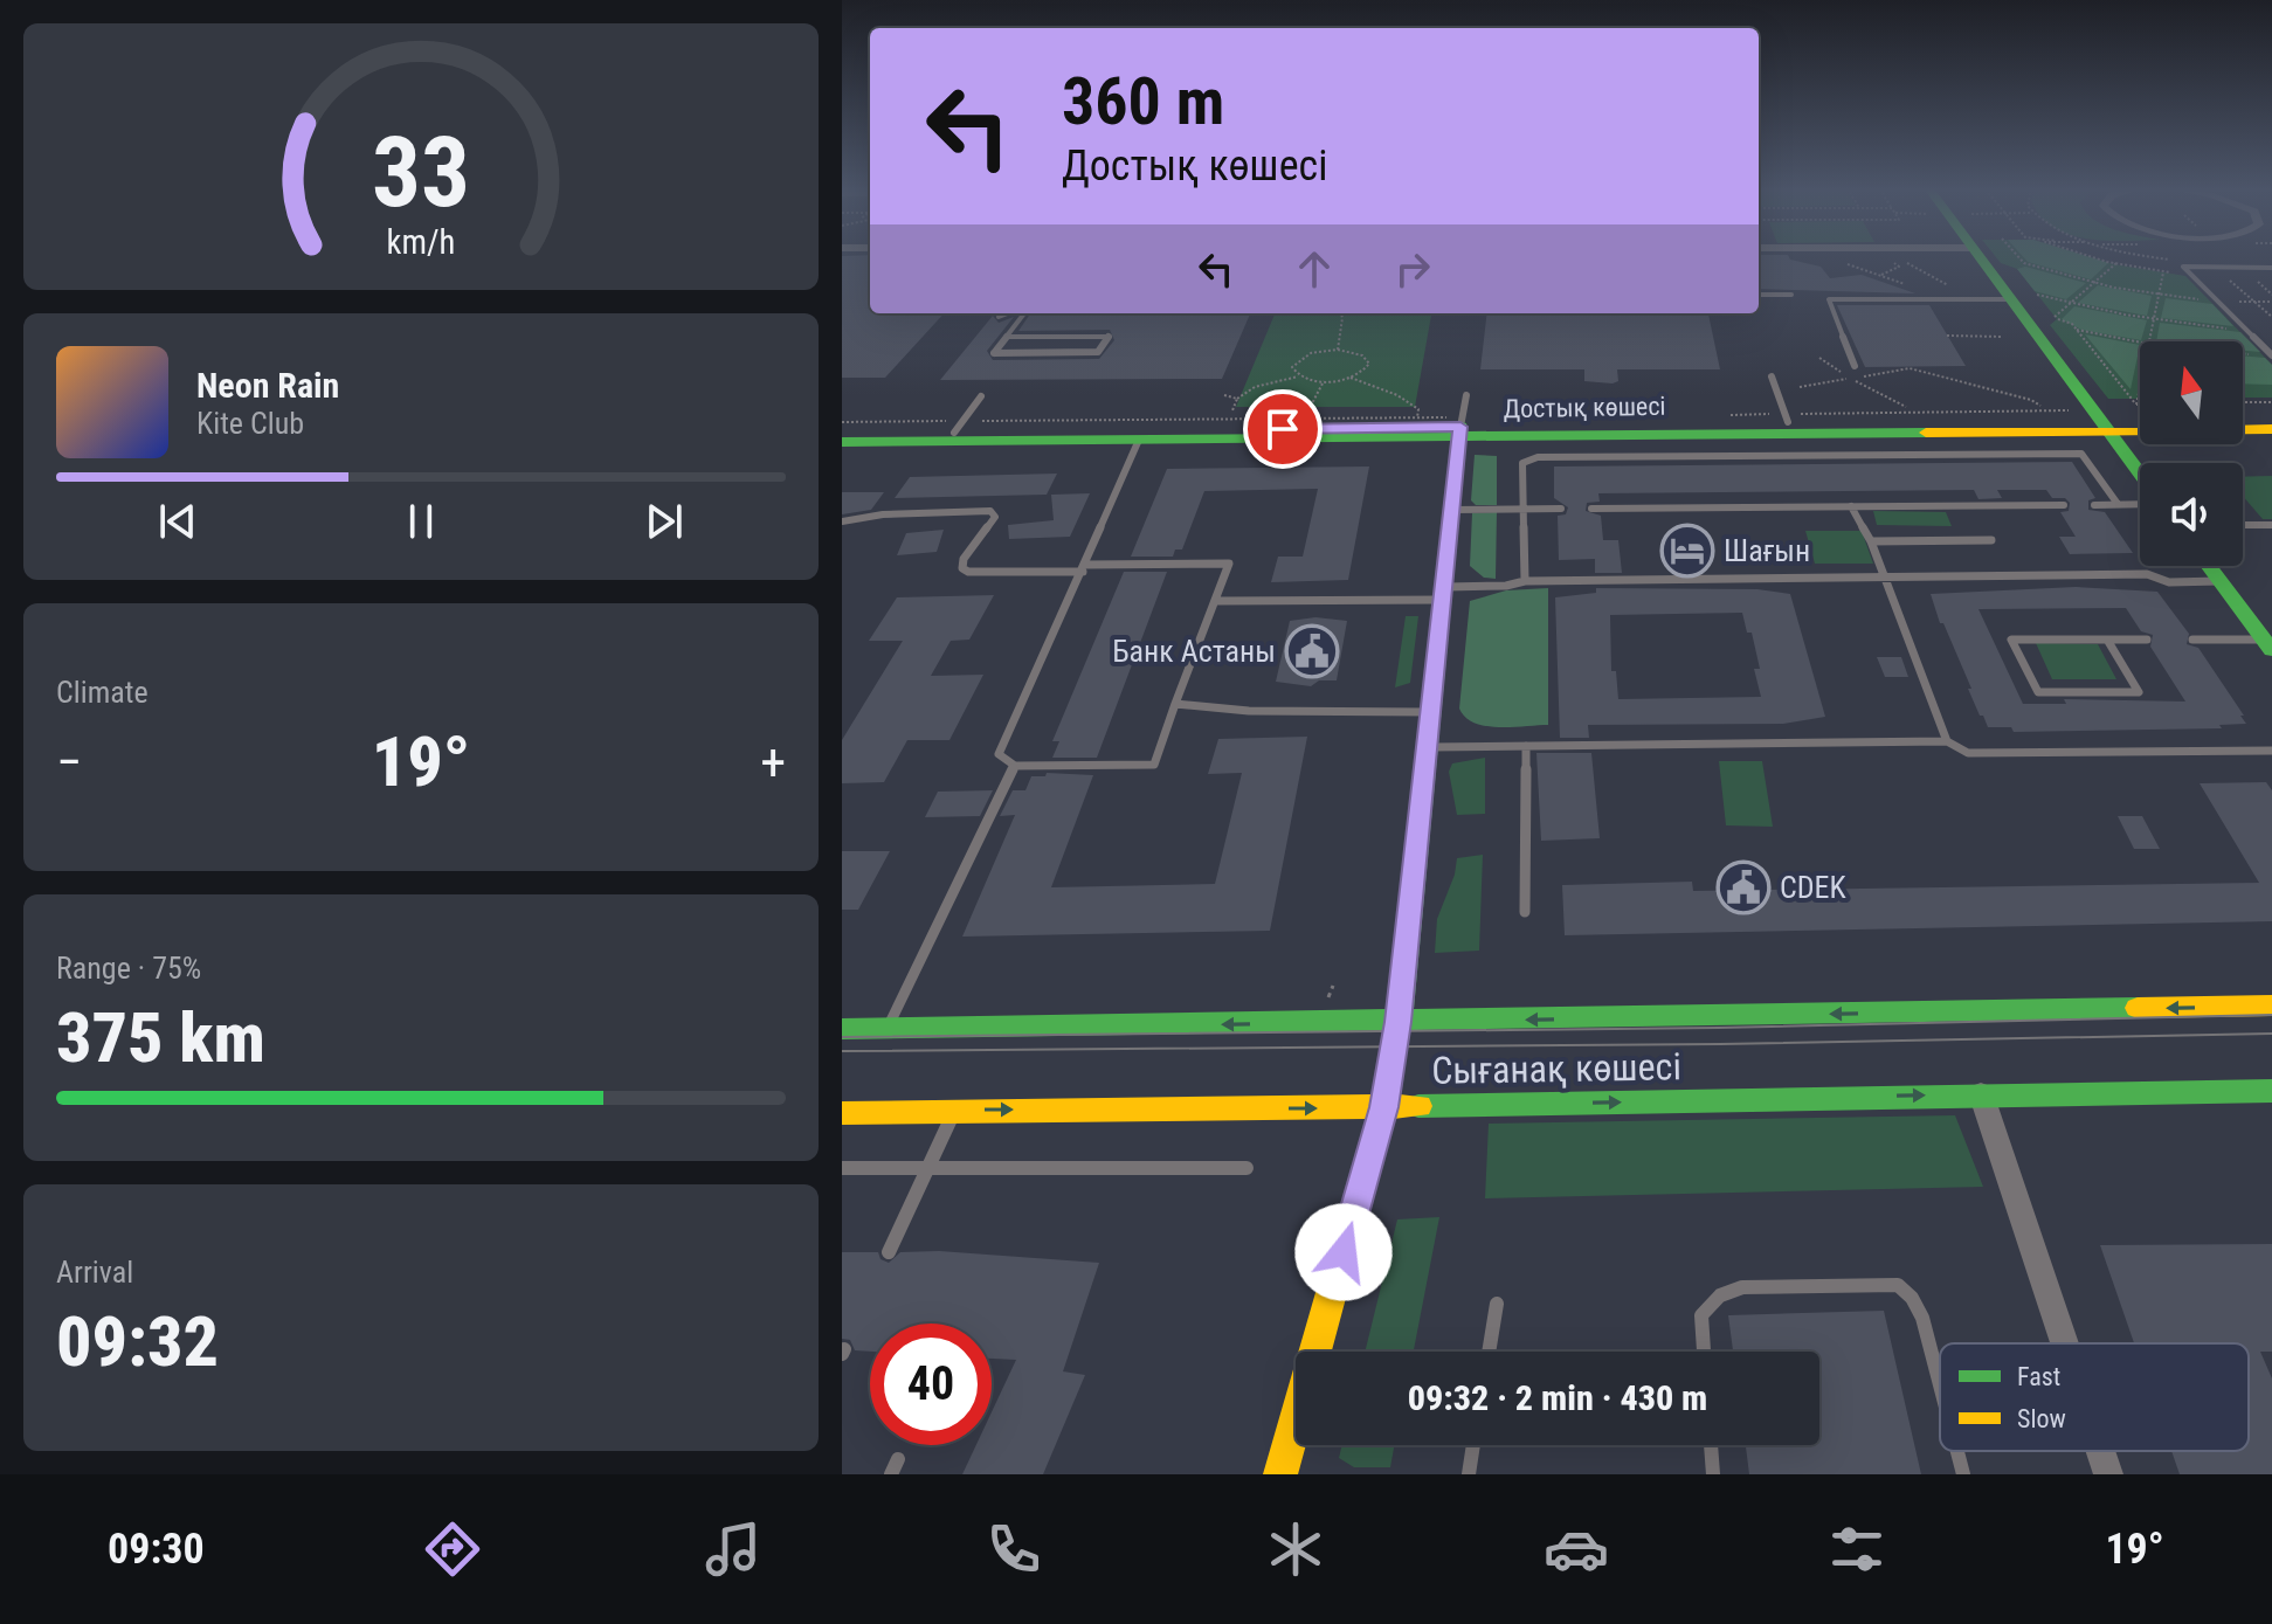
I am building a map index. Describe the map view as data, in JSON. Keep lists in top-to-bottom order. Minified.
{"streets":{"street":["Достық көшесі","Сығанақ көшесі"]},"places":{"hotel":["Шағын"],"public building":["Банк Астаны","CDEK"]},"legend":["Fast","Slow"],"north":"top","page":{"turn":["360 m","Достық көшесі"],"song":["Neon Rain","Kite Club"],"tile":["Climate",["Range · 75%","375 km"],["Arrival","09:32"]],"heat":["−","19°","+"],"limit":"40","trip":"09:32 · 2 min · 430 m","tabs":["09:30","19°"],"gauge":["33","km/h"]}}
